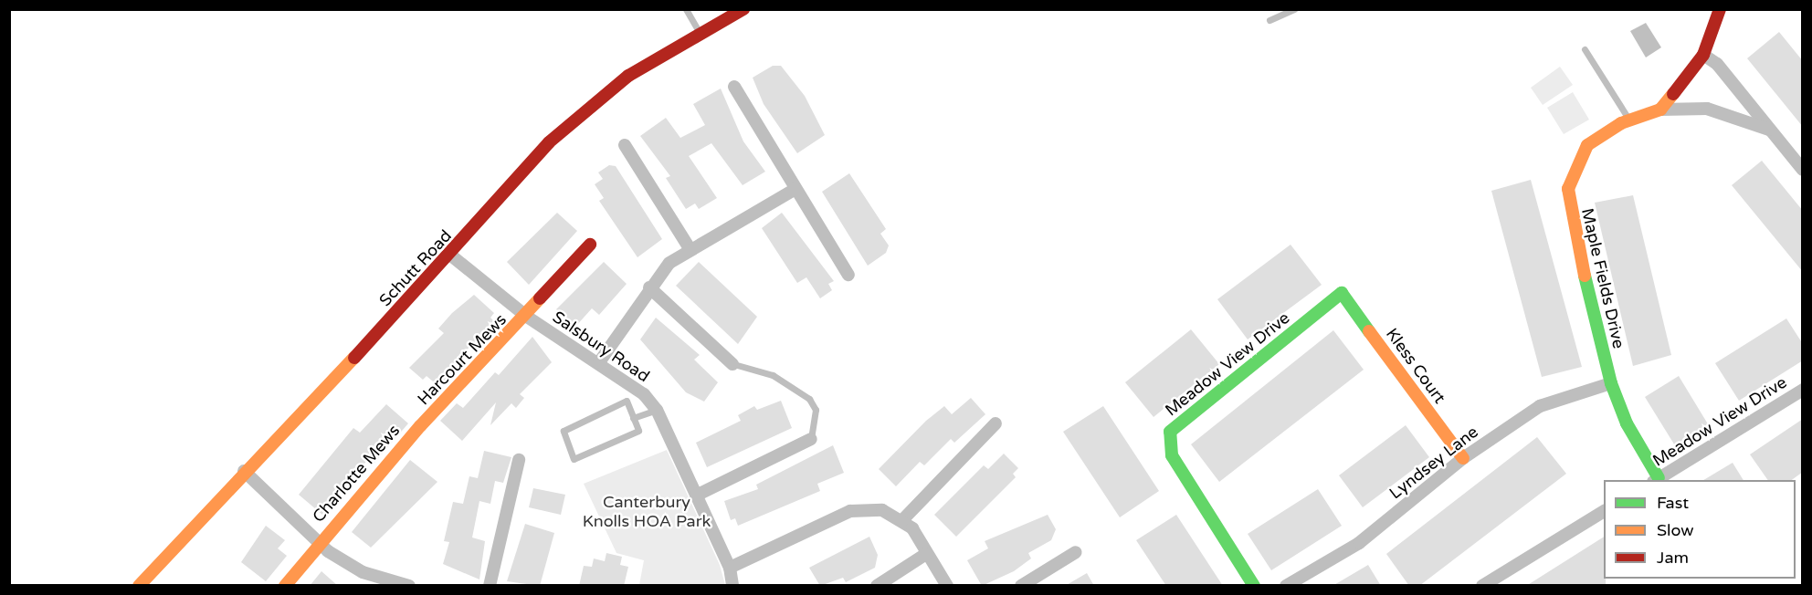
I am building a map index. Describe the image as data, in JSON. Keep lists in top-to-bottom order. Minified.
{"streets":{"street":["Schutt Road","Maple Fields Drive","Salsbury Road","Harcourt Mews","Meadow View Drive","Kless Court","Lyndsey Lane","Charlotte Mews"]},"crossings":[["Schutt Road","Salsbury Road"],["Maple Fields Drive","Meadow View Drive"],["Maple Fields Drive","Lyndsey Lane"],["Salsbury Road","Harcourt Mews"],["Harcourt Mews","Charlotte Mews"],["Meadow View Drive","Kless Court"],["Kless Court","Lyndsey Lane"]],"parks":["Canterbury Knolls HOA Park"],"legend":["Fast","Slow","Jam"]}
